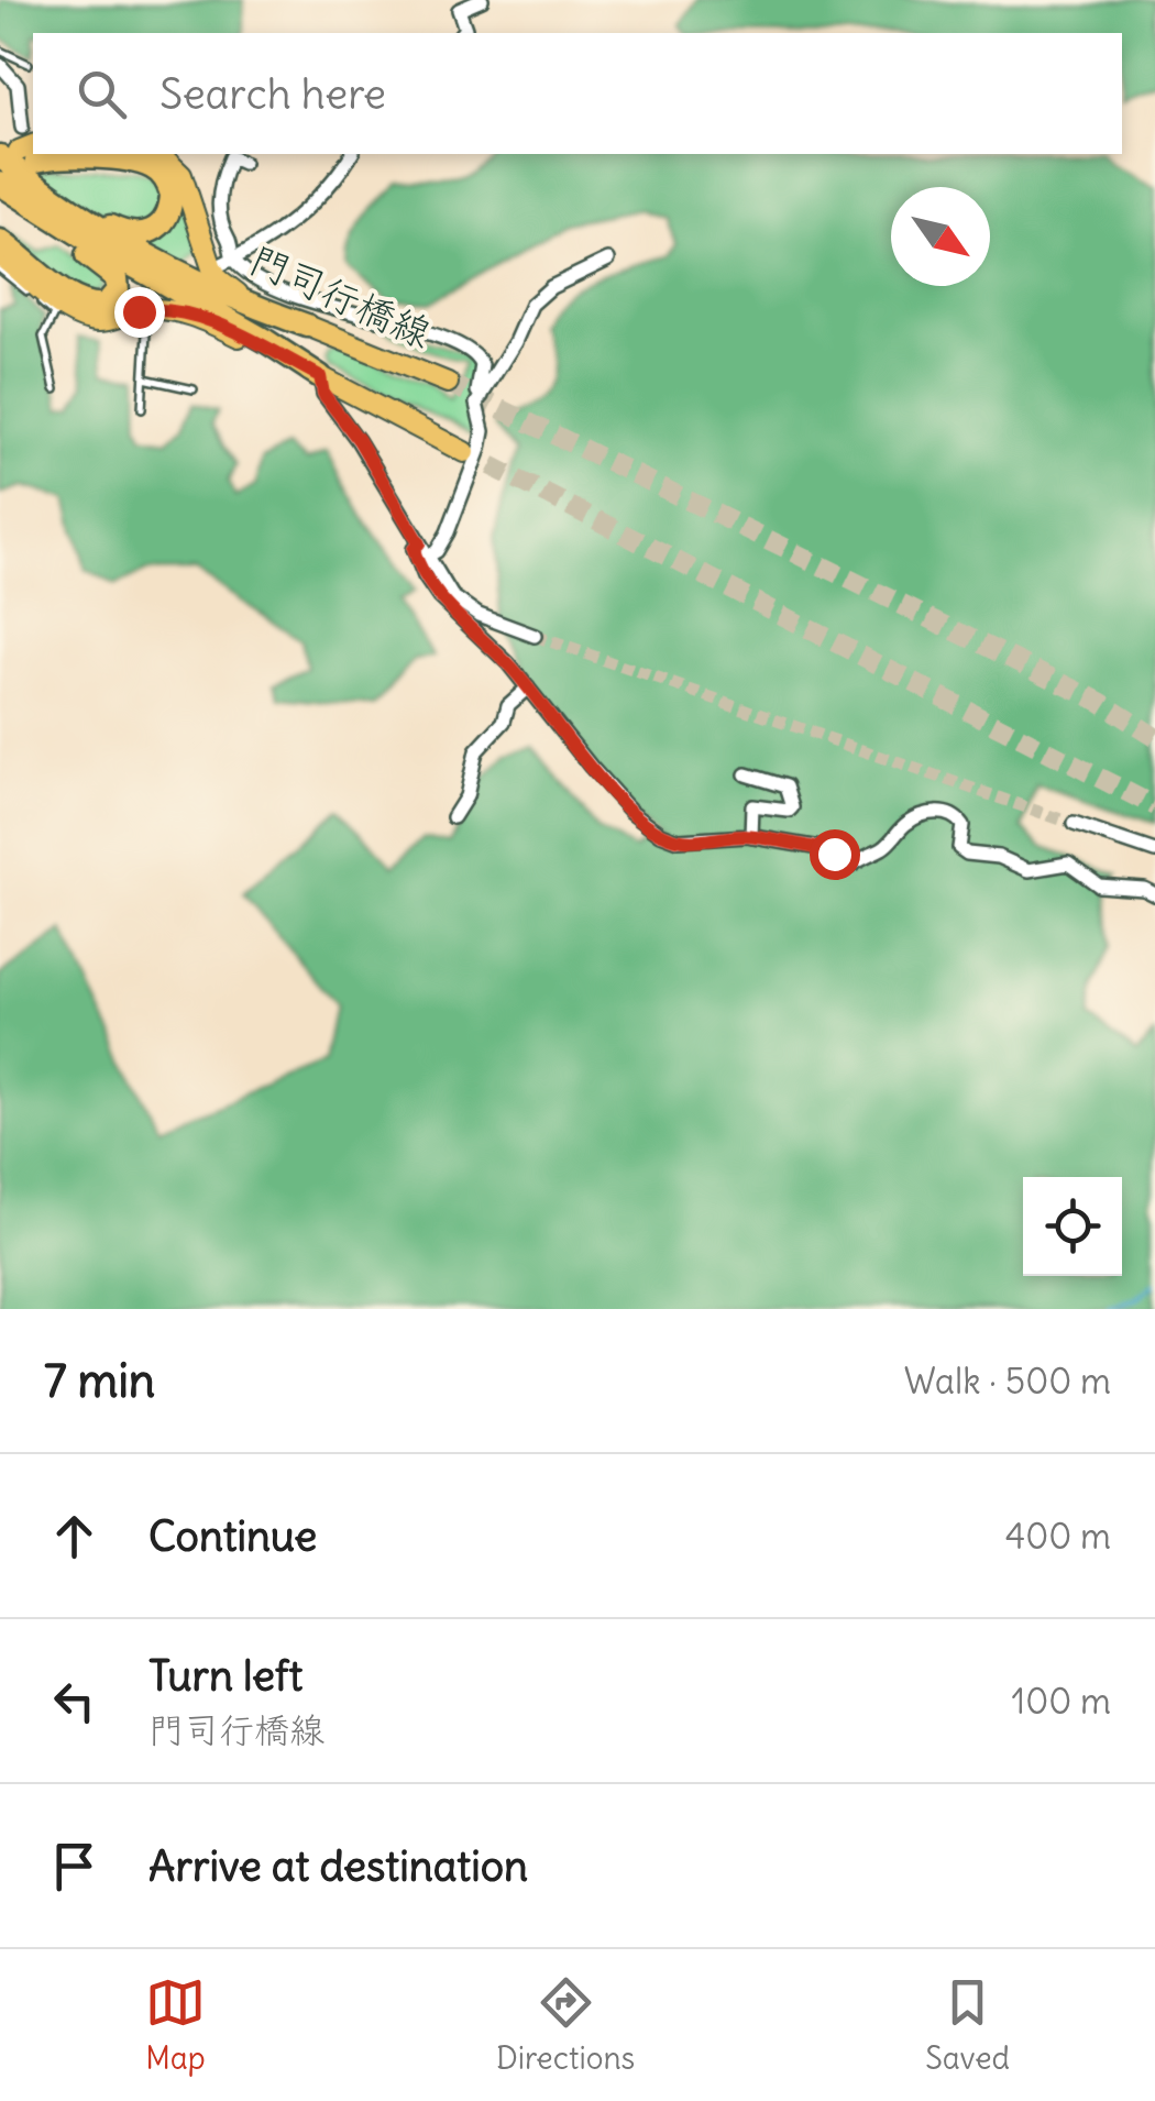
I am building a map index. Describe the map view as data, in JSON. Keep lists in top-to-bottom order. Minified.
{"streets":{"main road":["門司行橋線"]},"north":"bottom right","page":{"search":"Search here","heading":["7 min","Walk · 500 m"],"list":[["Continue","400 m"],["Turn left","門司行橋線","100 m"],"Arrive at destination"],"nav":["Map","Directions","Saved"]}}
